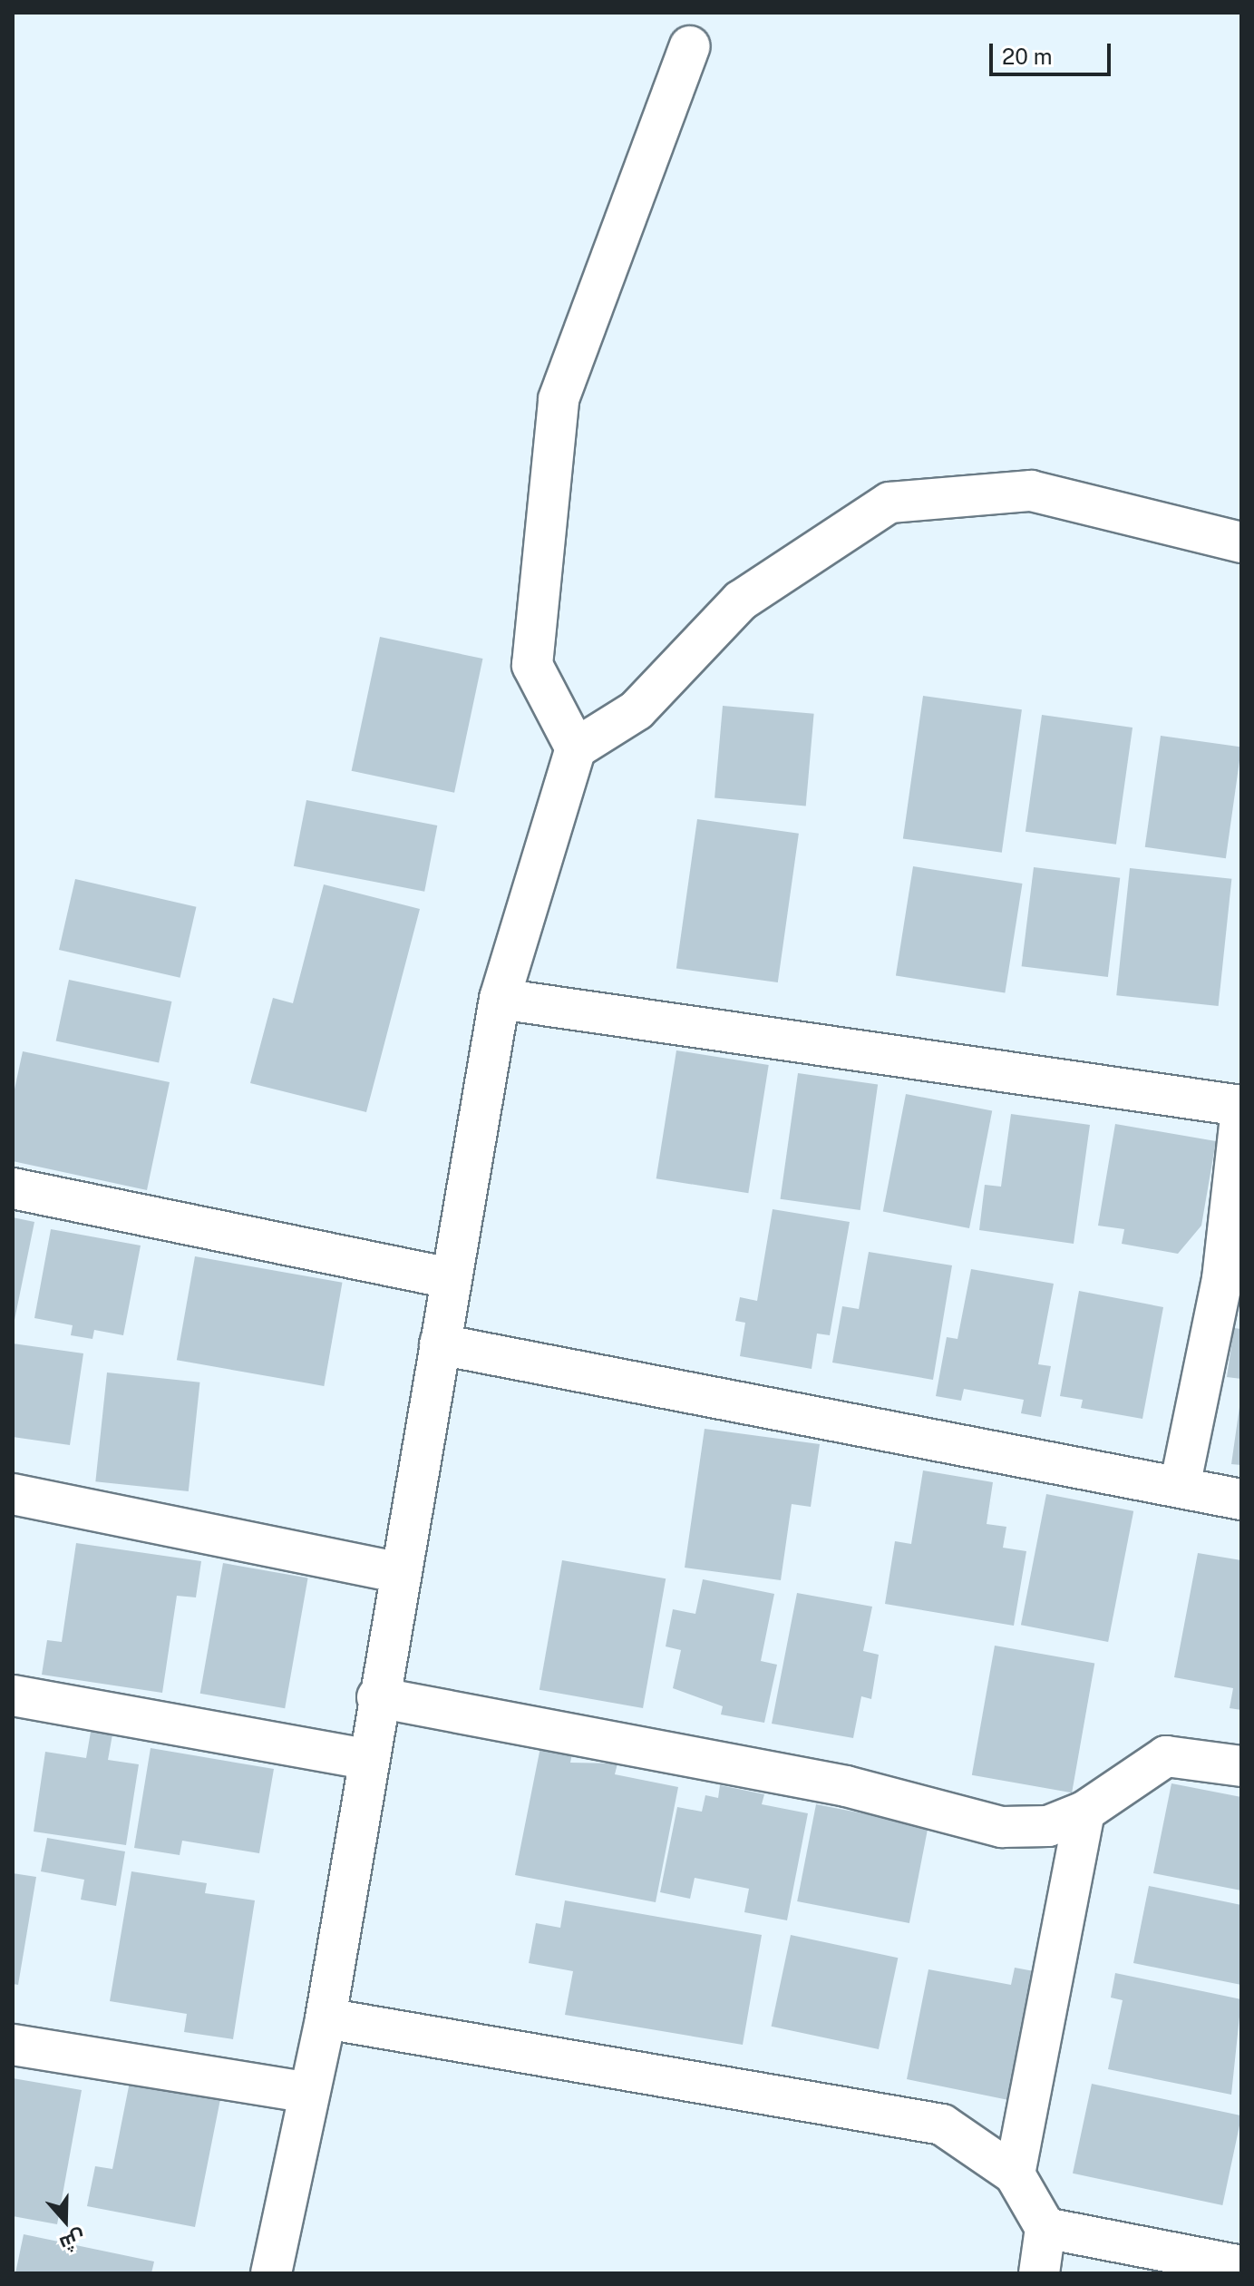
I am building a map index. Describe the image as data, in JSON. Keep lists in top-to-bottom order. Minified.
{"scale_bar":"20 m","north":"bottom"}
